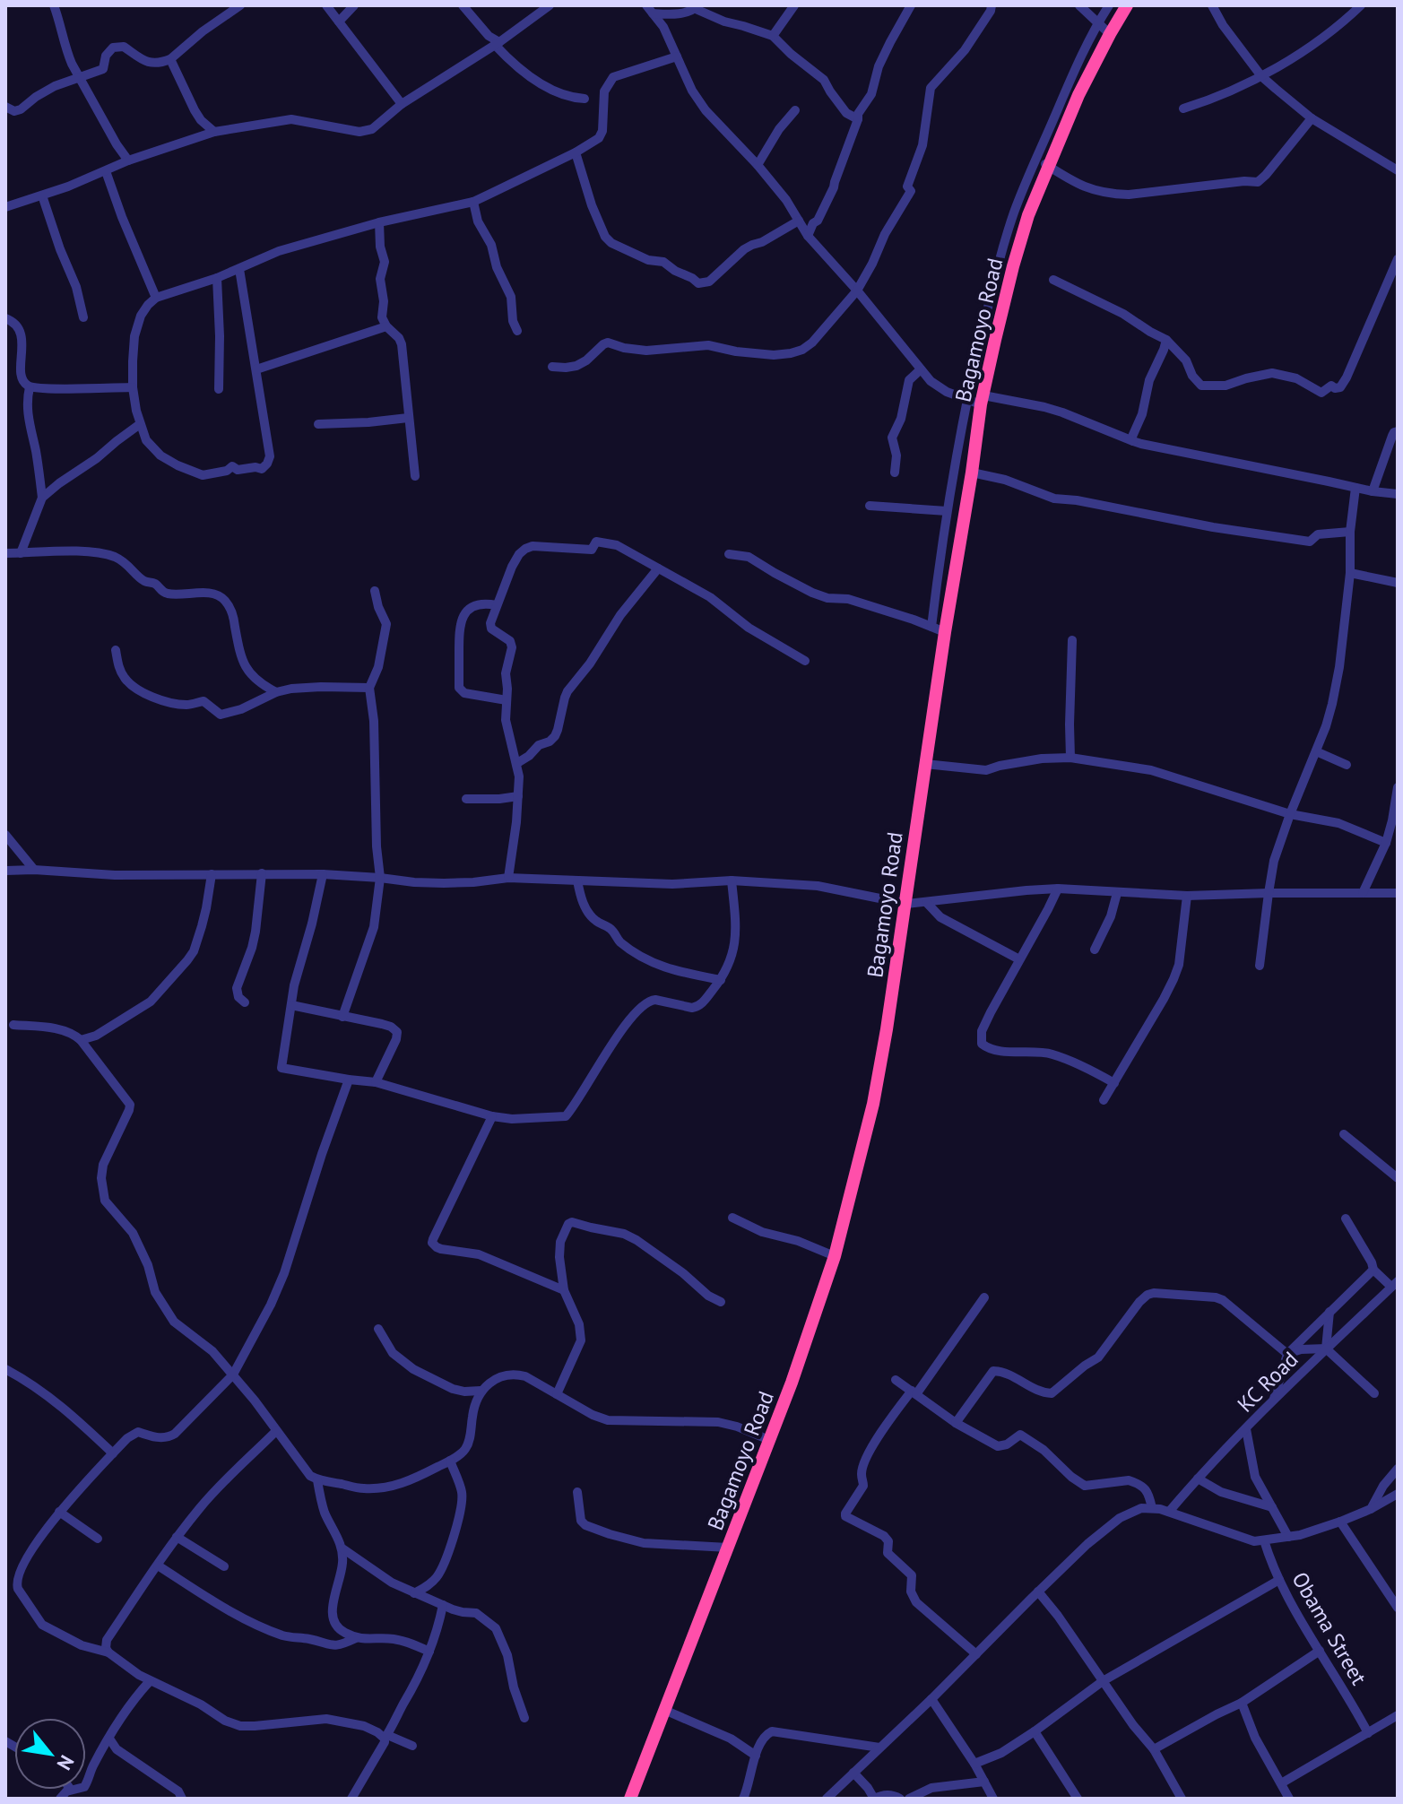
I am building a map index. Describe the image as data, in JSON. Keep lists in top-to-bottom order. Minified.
{"streets":{"highway":["Bagamoyo Road"],"street":["KC Road","Obama Street"]},"north":"bottom right"}
